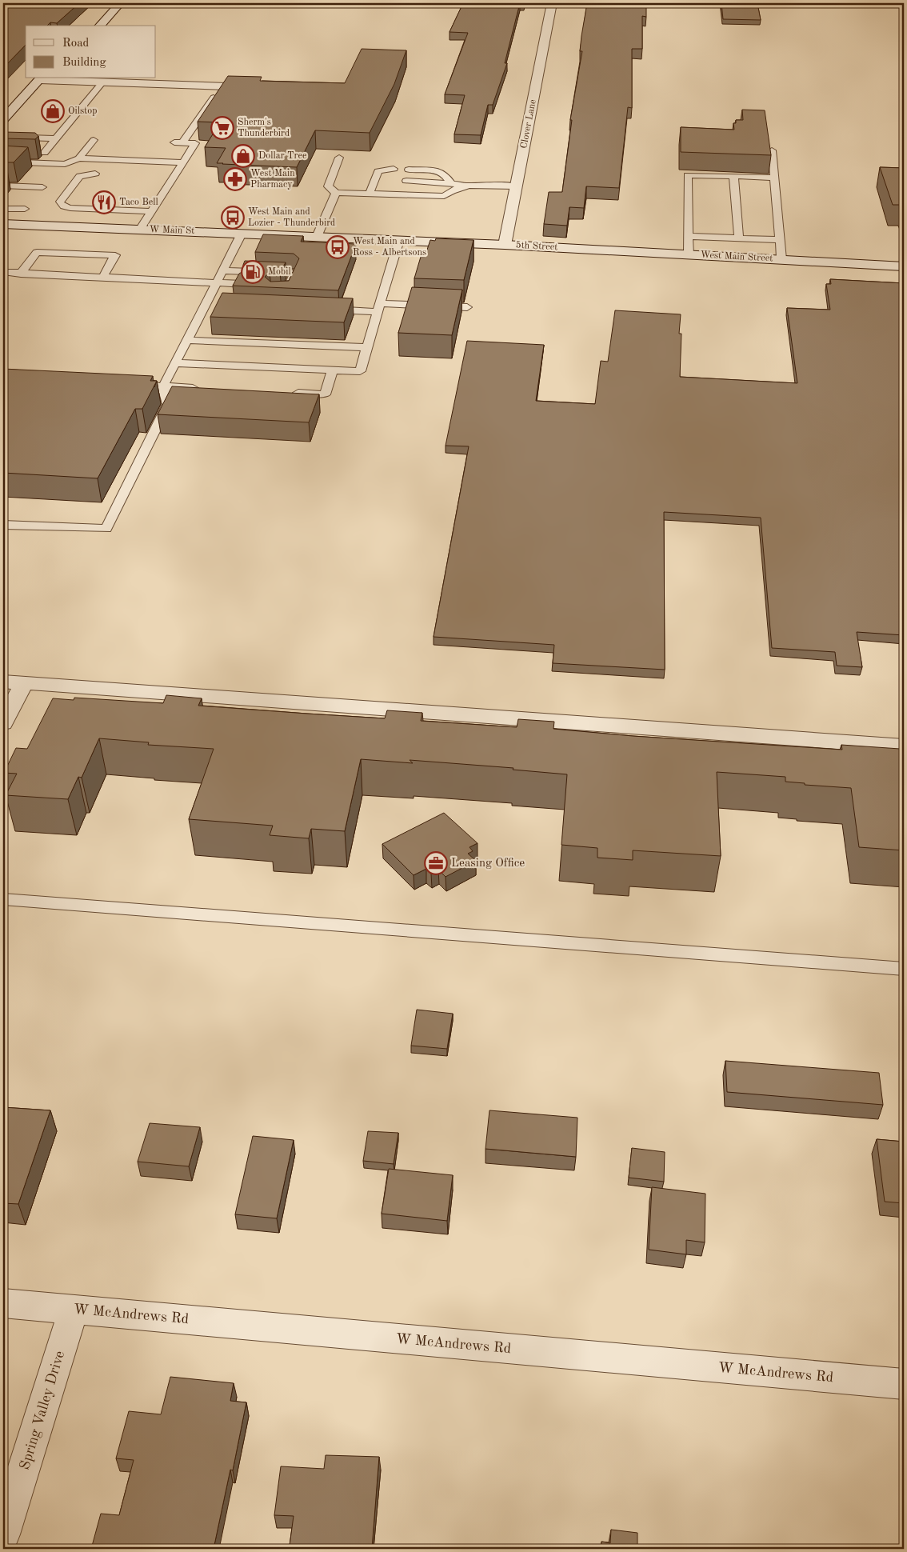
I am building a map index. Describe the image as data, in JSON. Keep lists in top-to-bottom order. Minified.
{"streets":{"street":["Clover Lane","W Main St","5th Street","West Main Street","W McAndrews Rd","Spring Valley Drive"]},"crossings":[["Clover Lane","5th Street"],["5th Street","West Main Street"],["W McAndrews Rd","Spring Valley Drive"]],"places":{"shop":["Oilstop","Dollar Tree"],"supermarket":["Sherm's Thunderbird"],"pharmacy":["West Main Pharmacy"],"restaurant":["Taco Bell"],"bus stop":["West Main and Lozier - Thunderbird","West Main and Ross - Albertsons"],"fuel station":["Mobil"],"office":["Leasing Office"]},"legend":["Road","Building"]}
